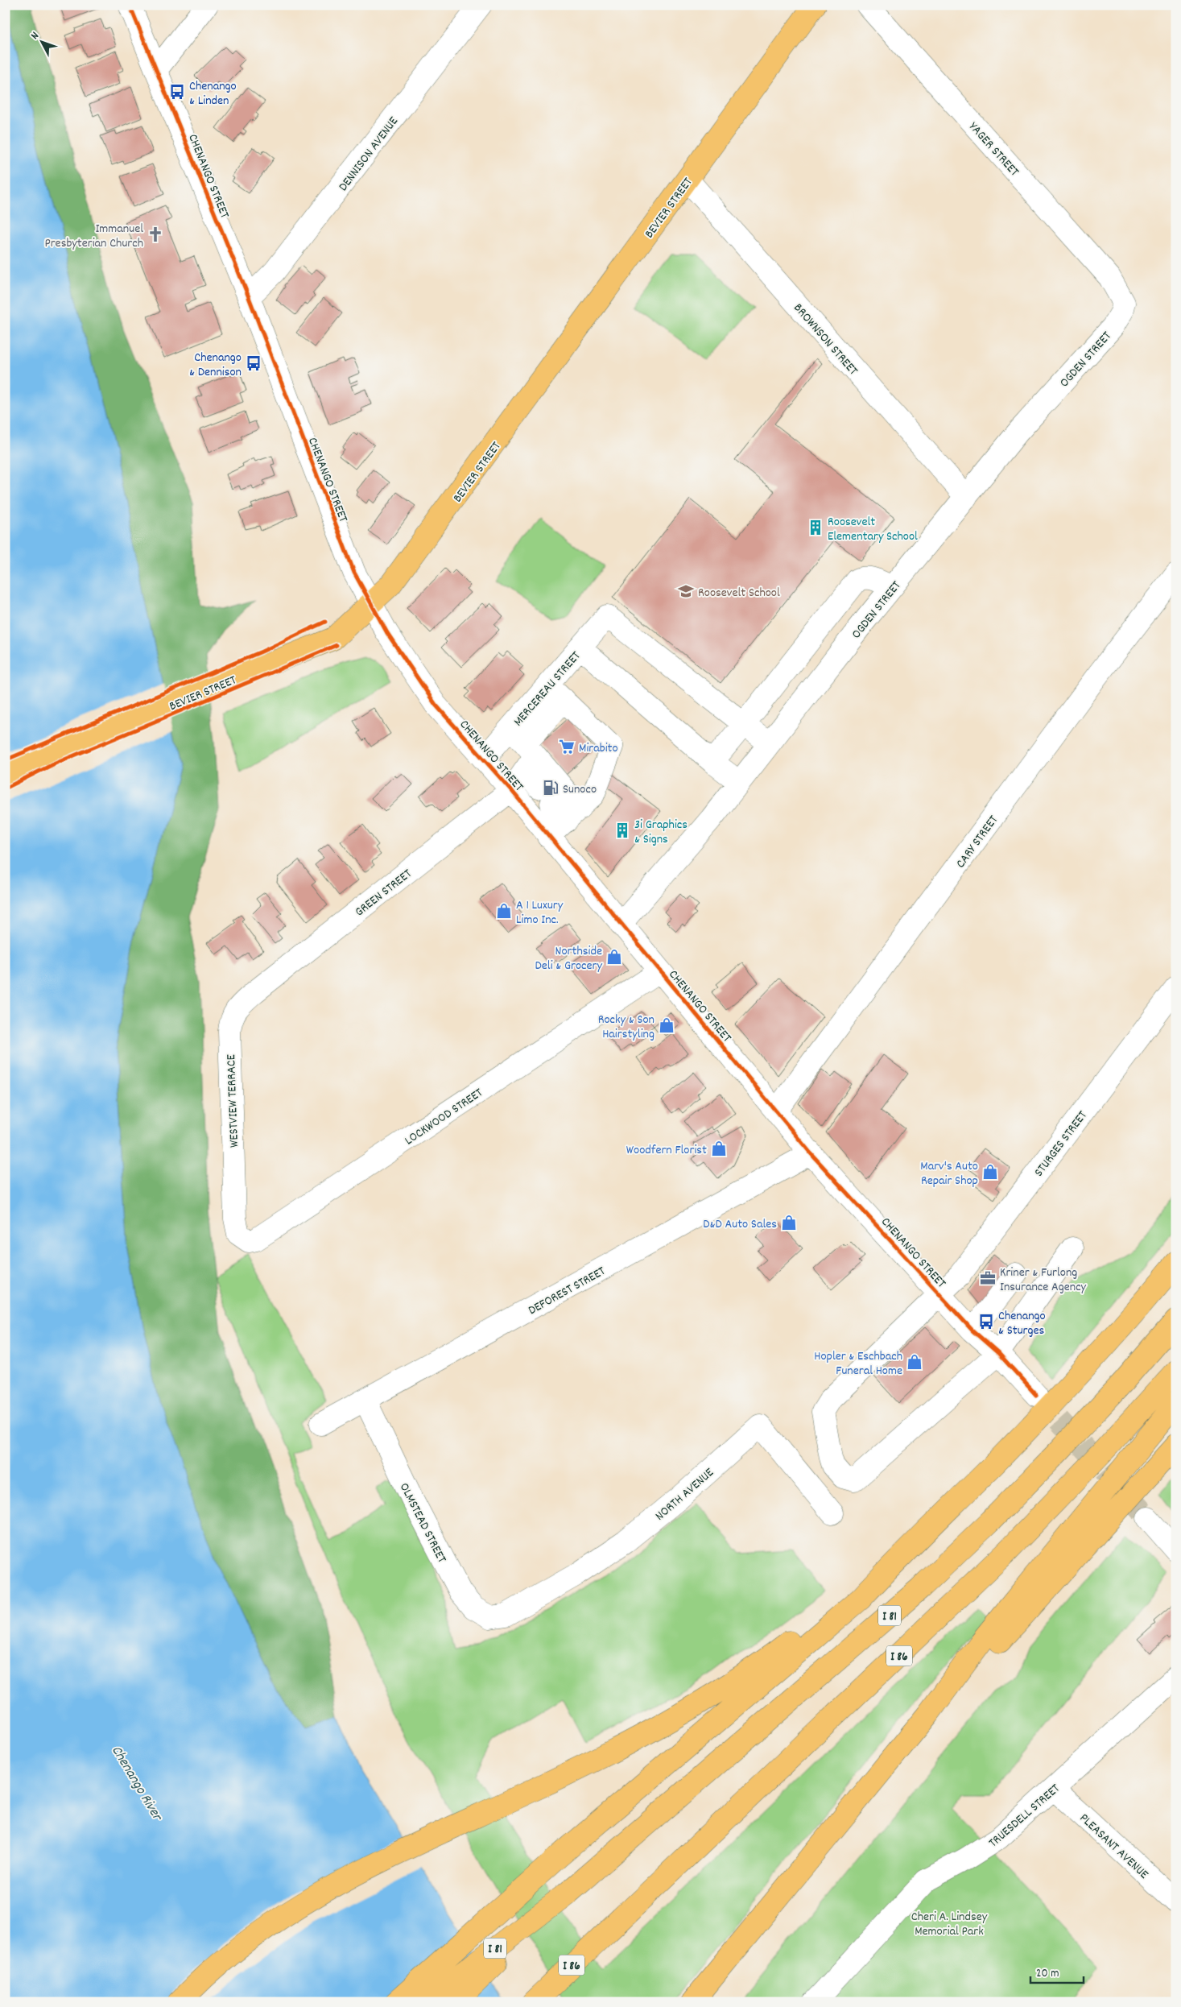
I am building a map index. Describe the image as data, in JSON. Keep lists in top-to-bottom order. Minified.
{"streets":{"main road":["BEVIER STREET","I 81","I 86"],"street":["YAGER STREET","DENNISON AVENUE","CHENANGO STREET","BROWNSON STREET","OGDEN STREET","MERCEREAU STREET","CARY STREET","GREEN STREET","WESTVIEW TERRACE","LOCKWOOD STREET","STURGES STREET","DEFOREST STREET","NORTH AVENUE","OLMSTEAD STREET","TRUESDELL STREET","PLEASANT AVENUE"]},"crossings":[["YAGER STREET","OGDEN STREET"],["DENNISON AVENUE","CHENANGO STREET"],["CHENANGO STREET","BEVIER STREET"],["CHENANGO STREET","OGDEN STREET"],["CHENANGO STREET","MERCEREAU STREET"],["CHENANGO STREET","CARY STREET"],["CHENANGO STREET","GREEN STREET"],["CHENANGO STREET","LOCKWOOD STREET"],["CHENANGO STREET","STURGES STREET"],["CHENANGO STREET","DEFOREST STREET"],["BEVIER STREET","BROWNSON STREET"],["BROWNSON STREET","OGDEN STREET"],["MERCEREAU STREET","GREEN STREET"],["GREEN STREET","WESTVIEW TERRACE"],["WESTVIEW TERRACE","LOCKWOOD STREET"],["DEFOREST STREET","OLMSTEAD STREET"],["NORTH AVENUE","OLMSTEAD STREET"],["TRUESDELL STREET","PLEASANT AVENUE"]],"water":["Chenango River"],"parks":["Cheri A. Lindsey Memorial Park"],"places":{"bus stop":["Chenango & Linden","Chenango & Dennison","Chenango & Sturges"],"church":["Immanuel Presbyterian Church"],"building":["Roosevelt Elementary School","3i Graphics & Signs"],"school or university":["Roosevelt School"],"supermarket":["Mirabito"],"fuel station":["Sunoco"],"shop":["A 1 Luxury Limo Inc.","Northside Deli & Grocery","Rocky & Son Hairstyling","Woodfern Florist","Marv's Auto Repair Shop","D&D Auto Sales","Hopler & Eschbach Funeral Home"],"office":["Kriner & Furlong Insurance Agency"]},"scale_bar":"20 m","north":"top left"}
